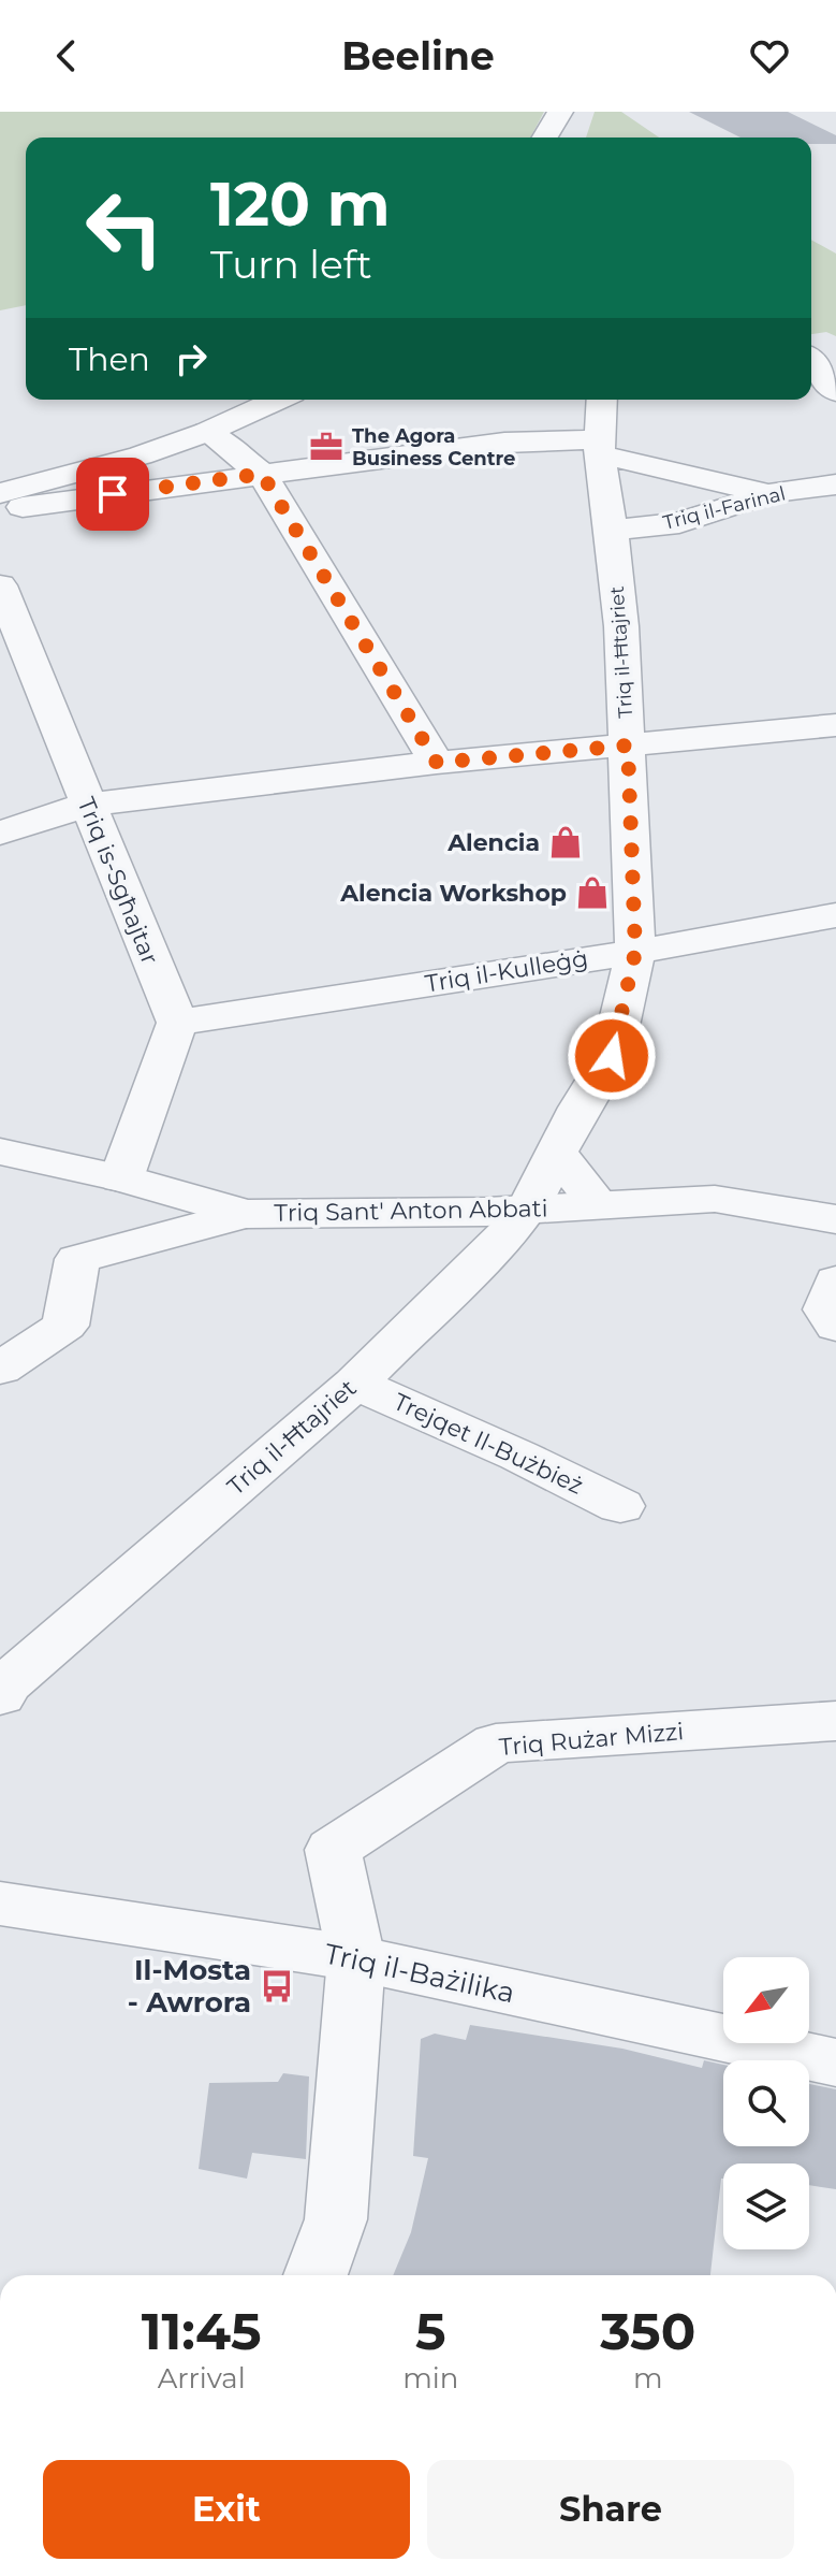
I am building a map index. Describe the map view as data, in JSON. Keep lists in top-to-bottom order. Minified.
{"streets":{"street":["Triq il-Farinal","Triq il-Ħtajriet","Triq is-Sgħajtar","Triq il-Kulleġġ","Triq Sant' Anton Abbati","Trejqet Il-Bużbież","Triq Rużar Mizzi","Triq il-Bażilika"]},"crossings":[["Triq il-Farinal","Triq il-Ħtajriet"],["Triq il-Ħtajriet","Triq il-Kulleġġ"],["Triq il-Ħtajriet","Triq Sant' Anton Abbati"],["Triq il-Ħtajriet","Trejqet Il-Bużbież"],["Triq is-Sgħajtar","Triq il-Kulleġġ"],["Triq Rużar Mizzi","Triq il-Bażilika"]],"places":{"office":["The Agora Business Centre"],"shop":["Alencia","Alencia Workshop"],"bus stop":["Il-Mosta - Awrora"]},"north":"bottom left","page":{"header":"Beeline","turn":["120 m","Turn left"],"then":"Then","eta":["11:45","Arrival","5","min","350","m"],"buttons":["Exit","Share"]}}
